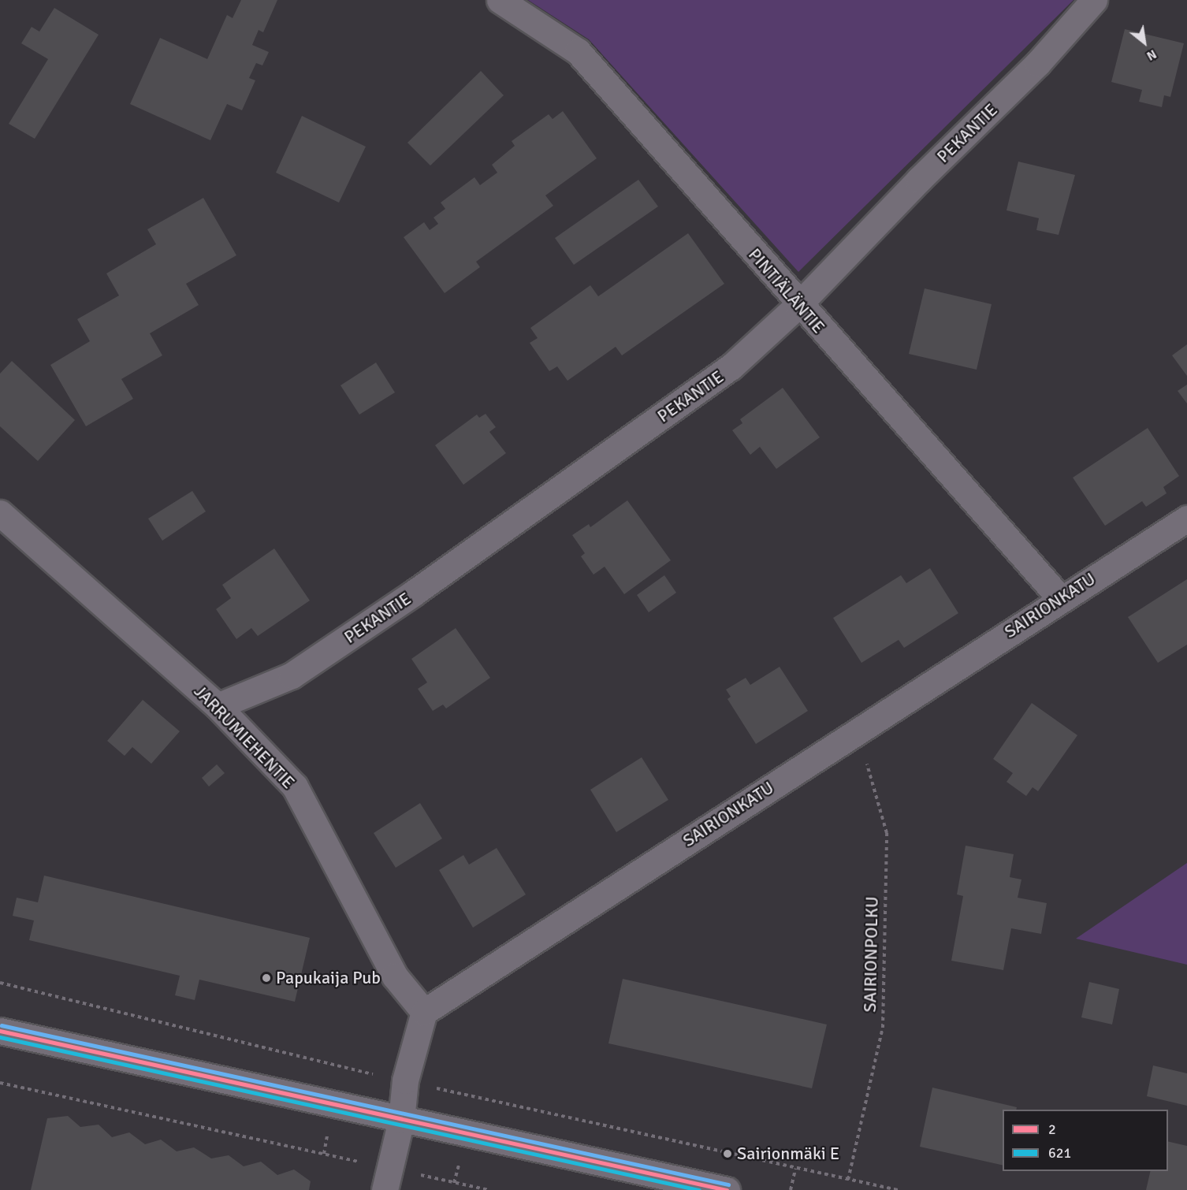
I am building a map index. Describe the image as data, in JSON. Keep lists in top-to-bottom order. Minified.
{"streets":{"street":["PEKANTIE","PINTIÄLÄNTIE","SAIRIONKATU","JARRUMIEHENTIE"],"path":["SAIRIONPOLKU"]},"crossings":[["PEKANTIE","PINTIÄLÄNTIE"],["PEKANTIE","JARRUMIEHENTIE"],["PINTIÄLÄNTIE","SAIRIONKATU"],["SAIRIONKATU","JARRUMIEHENTIE"],["SAIRIONKATU","SAIRIONPOLKU"]],"places":["Papukaija Pub","Sairionmäki E"],"lines":["transit line 2","transit line 621"],"legend":["2","621"],"north":"bottom right"}
